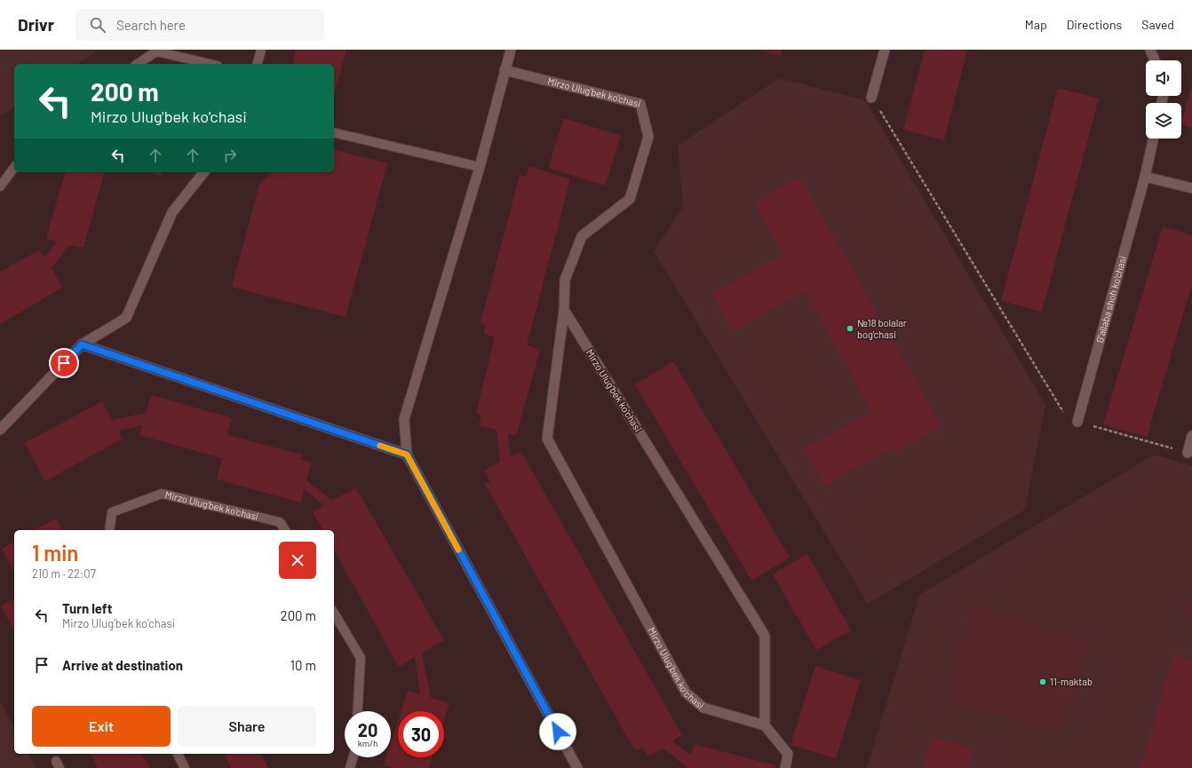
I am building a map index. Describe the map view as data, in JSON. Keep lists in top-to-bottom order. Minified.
{"streets":{"street":["Mirzo Ulug'bek ko'chasi","G'allaba shoh ko'chasi"]},"places":["№18 bolalar bog'chasi","11-maktab"],"page":{"header":"Drivr","search":"Search here","nav":["Map","Directions","Saved"],"turn":["200 m","Mirzo Ulug'bek ko'chasi"],"heading":["1 min","210 m · 22:07"],"list":[{"name":"Turn left","note":"Mirzo Ulug'bek ko'chasi","value":"200 m"},{"name":"Arrive at destination","value":"10 m"}],"buttons":["Exit","Share"],"speed":"20 km/h","limit":"30"}}
